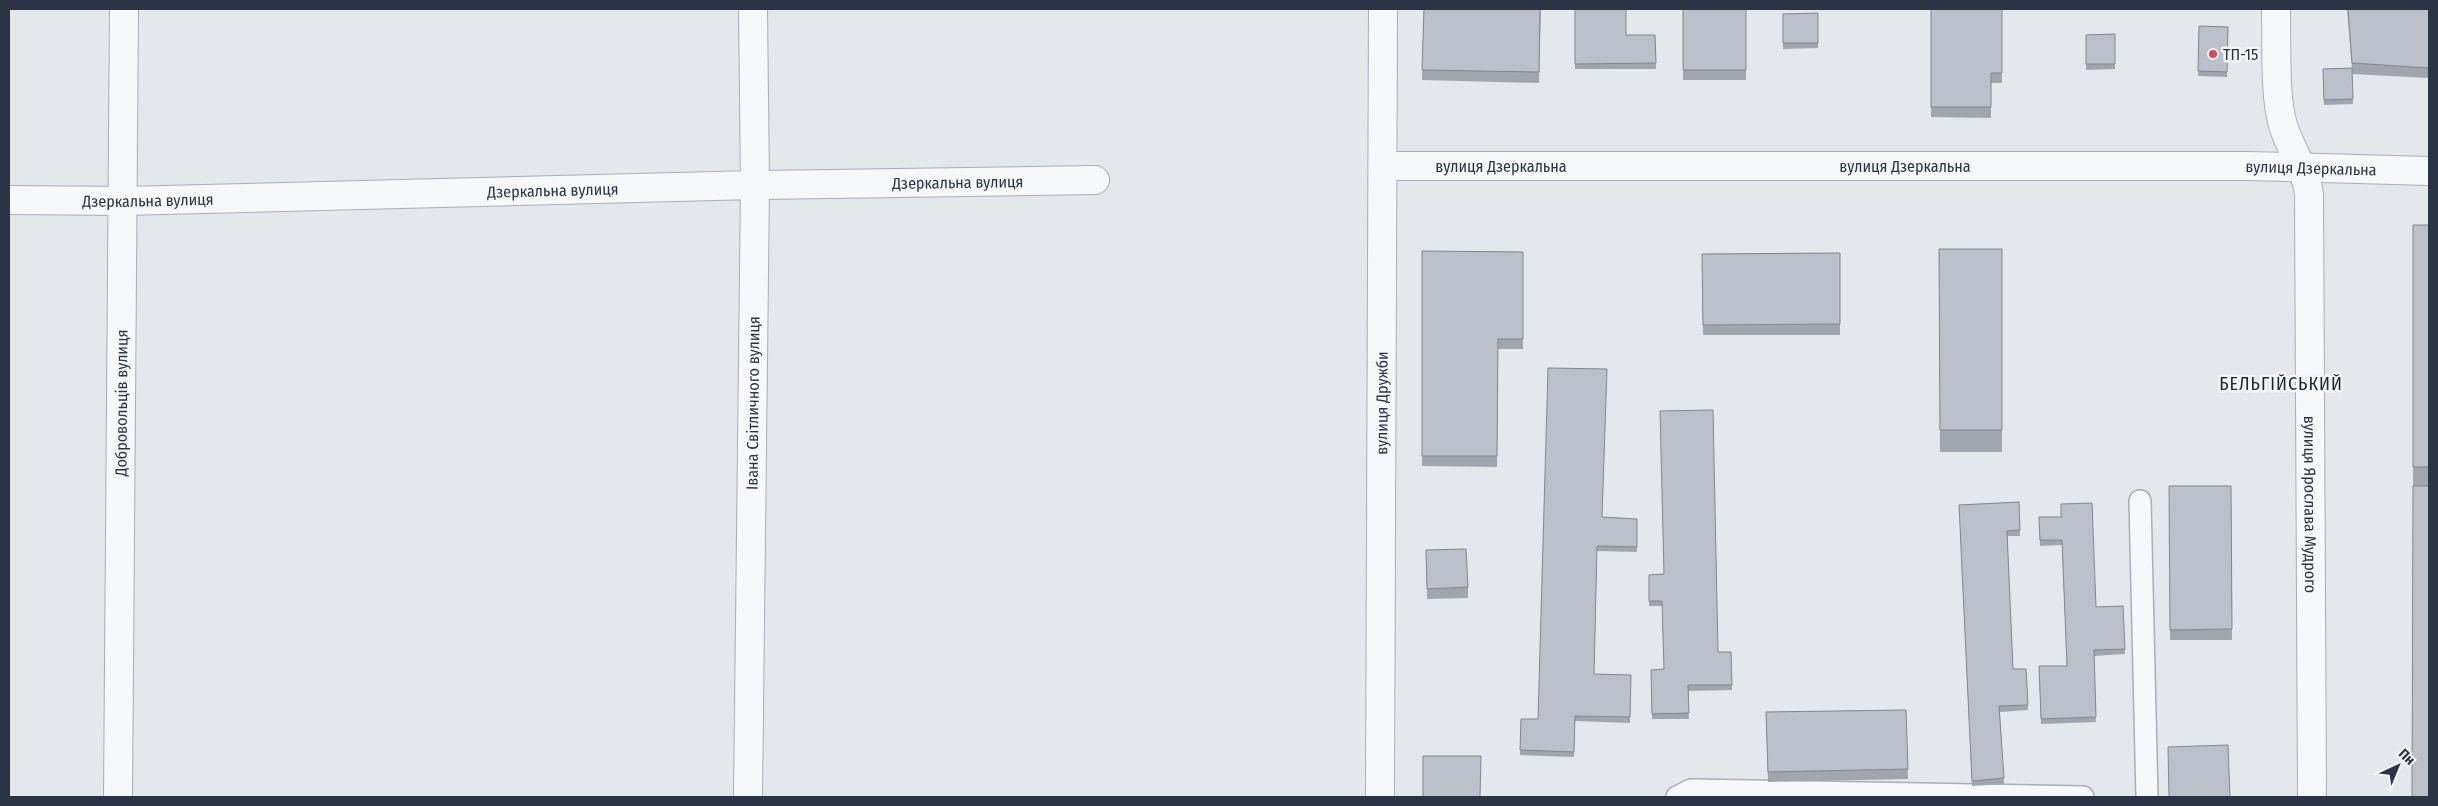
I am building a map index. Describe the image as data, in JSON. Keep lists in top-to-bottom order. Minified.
{"streets":{"street":["вулиця Дзеркальна","Дзеркальна вулиця","Добровольців вулиця","Івана Світличного вулиця","вулиця Дружби","вулиця Ярослава Мудрого"]},"crossings":[["вулиця Дзеркальна","вулиця Дружби"],["вулиця Дзеркальна","вулиця Ярослава Мудрого"],["Дзеркальна вулиця","Добровольців вулиця"],["Дзеркальна вулиця","Івана Світличного вулиця"]],"districts":["БЕЛЬГІЙСЬКИЙ"],"places":["ТП-15"],"north":"top right"}
